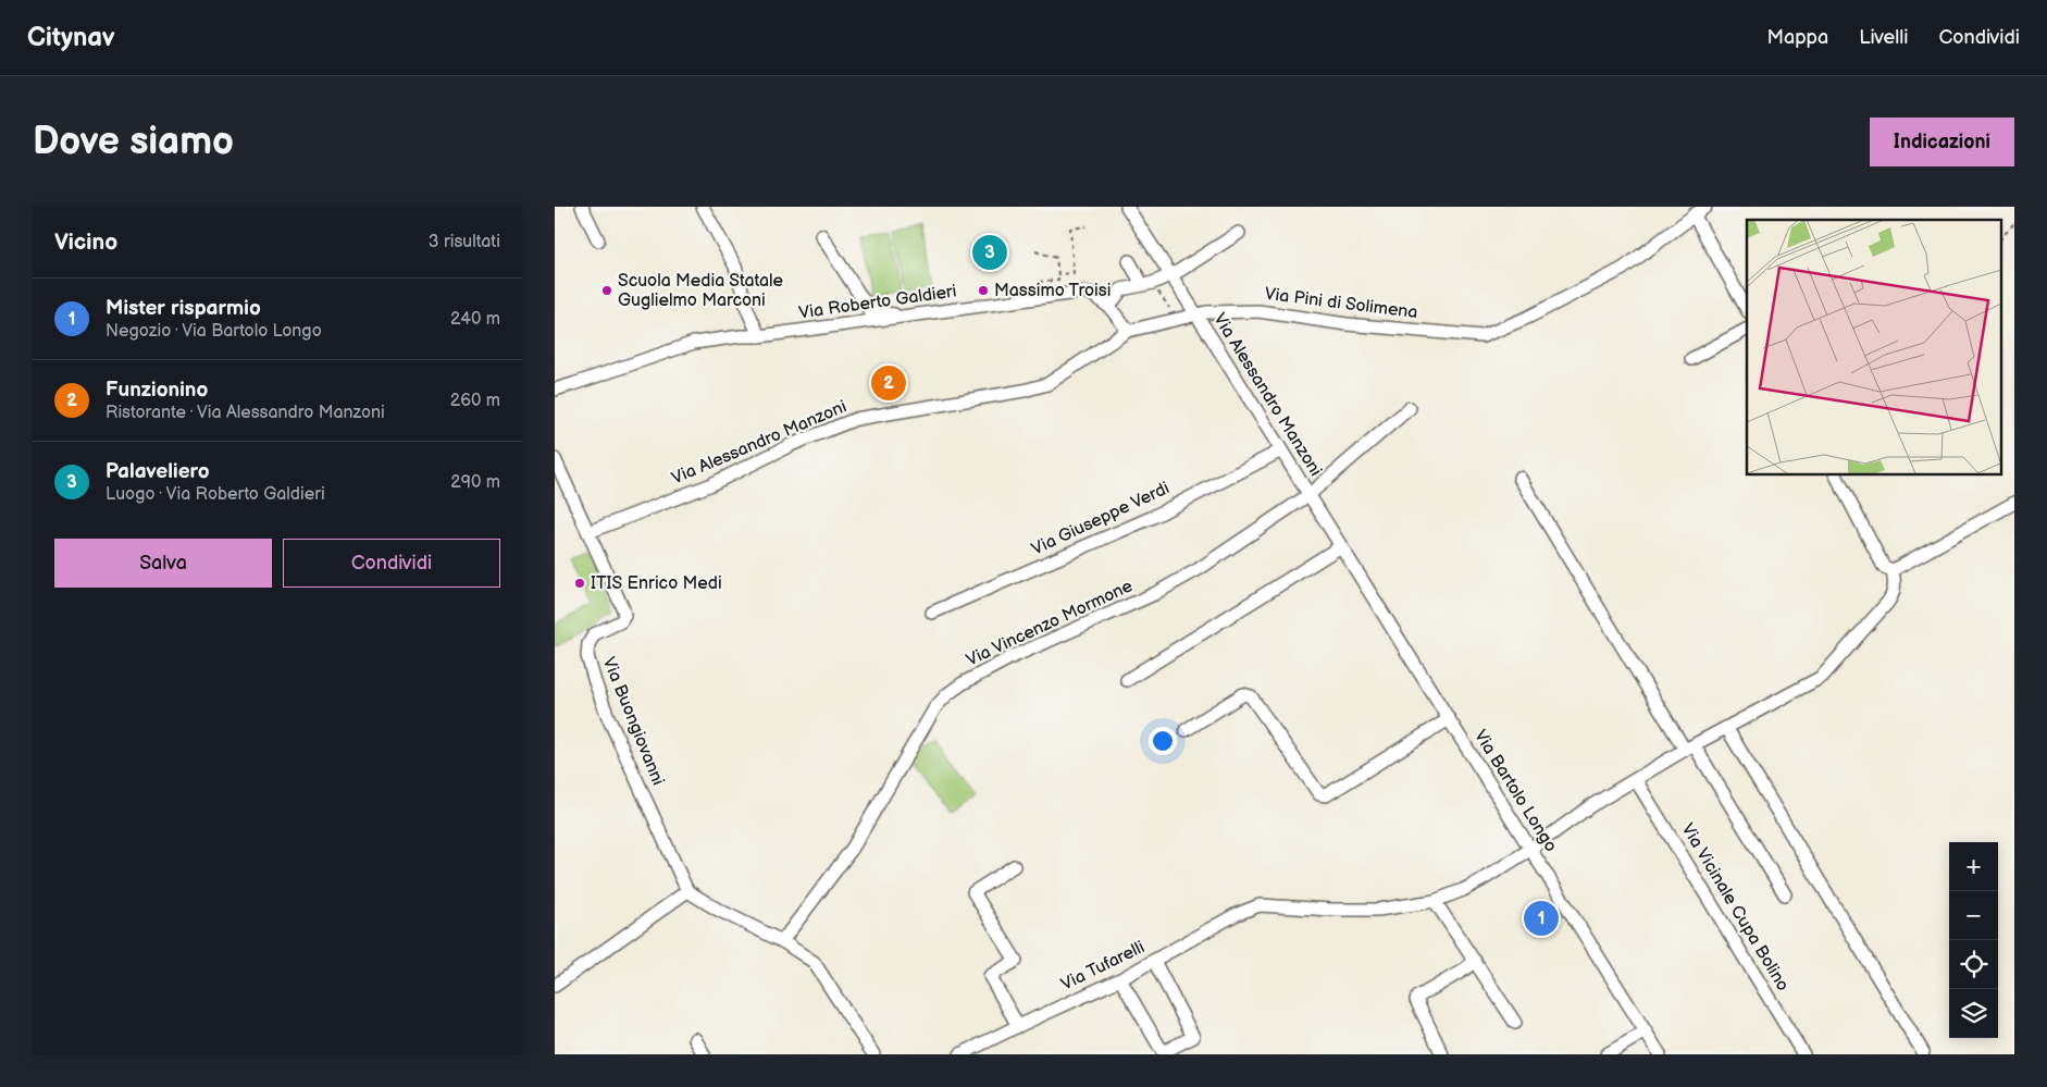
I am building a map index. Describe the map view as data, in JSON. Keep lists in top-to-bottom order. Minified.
{"streets":{"street":["Via Roberto Galdieri","Via Pini di Solimena","Via Alessandro Manzoni","Via Giuseppe Verdi","Via Vincenzo Mormone","Via Buongiovanni","Via Bartolo Longo","Via Vicinale Cupa Bolino","Via Tufarelli"]},"crossings":[["Via Pini di Solimena","Via Alessandro Manzoni"],["Via Alessandro Manzoni","Via Giuseppe Verdi"],["Via Alessandro Manzoni","Via Vincenzo Mormone"],["Via Alessandro Manzoni","Via Buongiovanni"],["Via Alessandro Manzoni","Via Bartolo Longo"],["Via Vincenzo Mormone","Via Bartolo Longo"]],"places":["Scuola Media Statale Guglielmo Marconi","Massimo Troisi","ITIS Enrico Medi"],"page":{"header":"Citynav","nav":["Mappa","Livelli","Condividi"],"buttons":["Indicazioni",["Salva","Condividi"]],"title":"Dove siamo","heading":["Vicino","3 risultati"],"pins":["3","2","1"],"list":[{"mark":"1","name":"Mister risparmio","note":"Negozio · Via Bartolo Longo","value":"240 m"},{"mark":"2","name":"Funzionino","note":"Ristorante · Via Alessandro Manzoni","value":"260 m"},{"mark":"3","name":"Palaveliero","note":"Luogo · Via Roberto Galdieri","value":"290 m"}],"map_buttons":["+","−"]}}
